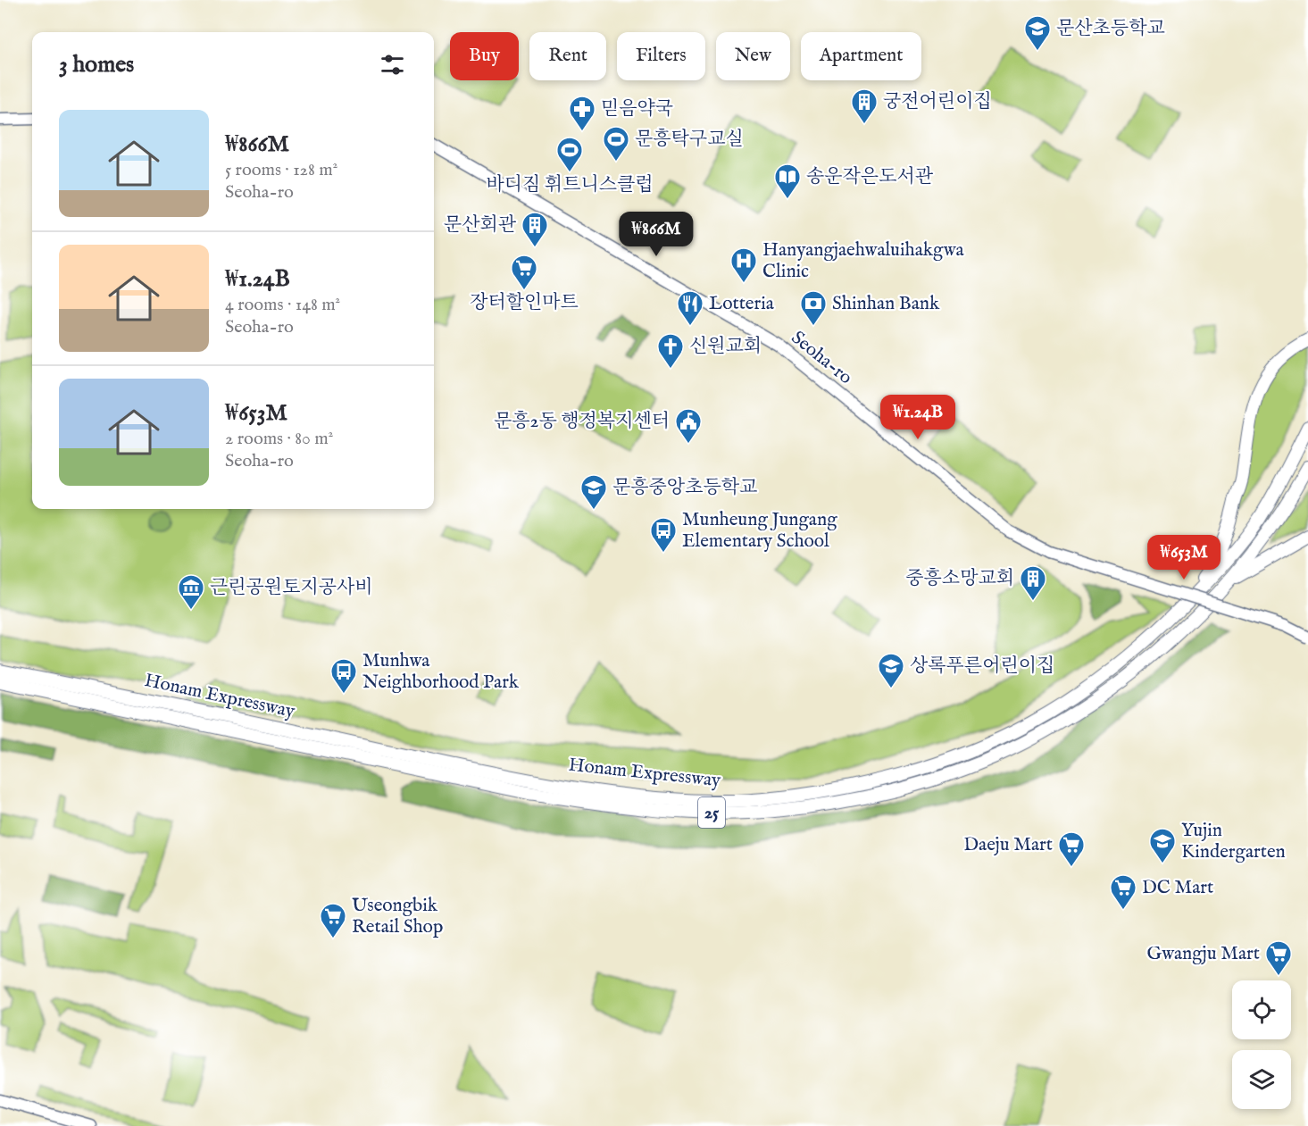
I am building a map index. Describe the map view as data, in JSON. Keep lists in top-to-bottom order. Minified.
{"streets":{"highway":["Honam Expressway","25"],"main road":["Seoha-ro"]},"places":{"school or university":["문산초등학교","문흥중앙초등학교","상록푸른어린이집","Yujin Kindergarten"],"building":["궁전어린이집","문산회관","중흥소망교회"],"pharmacy":["믿음약국"],"sports":["문흥탁구교실","바디짐 휘트니스클럽"],"library":["송운작은도서관"],"hospital":["Hanyangjaehwaluihakgwa Clinic"],"supermarket":["장터할인마트","Daeju Mart","DC Mart","Useongbik Retail Shop","Gwangju Mart"],"restaurant":["Lotteria"],"bank":["Shinhan Bank"],"church":["신원교회"],"public building":["문흥2동 행정복지센터"],"bus stop":["Munheung Jungang Elementary School","Munhwa Neighborhood Park"],"museum":["근린공원토지공사비"]},"page":{"chip":["Buy","Rent","Filters","New","Apartment"],"heading":"3 homes","list":[{"name":"₩866M","note":"5 rooms · 128 m² · Seoha-ro"},{"name":"₩1.24B","note":"4 rooms · 148 m² · Seoha-ro"},{"name":"₩653M","note":"2 rooms · 80 m² · Seoha-ro"}],"price":["₩866M","₩1.24B","₩653M"]}}
